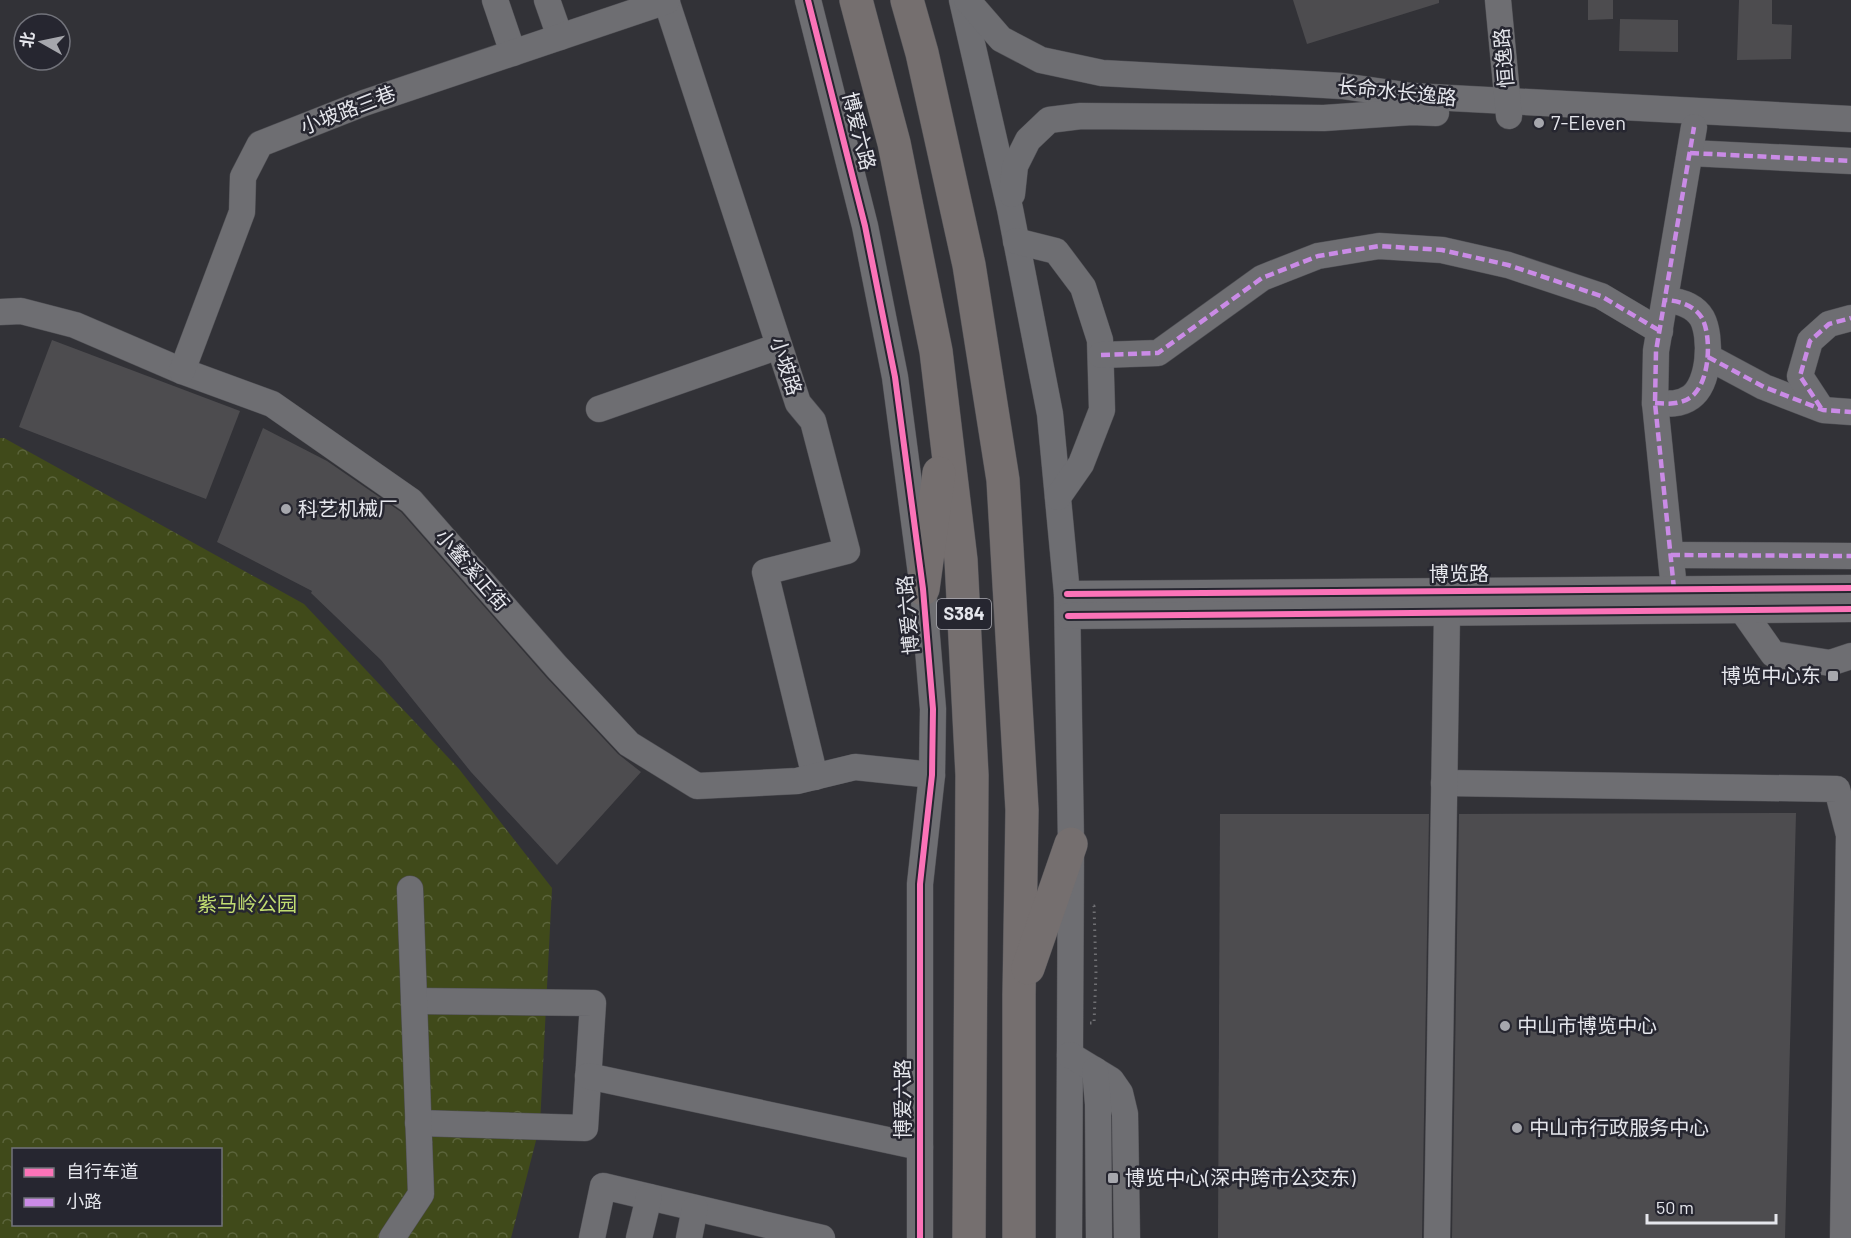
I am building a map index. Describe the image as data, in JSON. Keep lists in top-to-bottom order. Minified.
{"streets":{"highway":["博爱六路","S384"],"street":["恒逸路","长命水长逸路","小坡路三巷","小坡路","小鳌溪正街","博览路"]},"crossings":[["恒逸路","长命水长逸路"],["小坡路三巷","小坡路"],["小坡路三巷","小鳌溪正街"],["博爱六路","小鳌溪正街"],["小坡路","小鳌溪正街"]],"parks":["紫马岭公园"],"places":{"other":["7-Eleven","科艺机械厂","中山市博览中心","中山市行政服务中心"],"transit":["博览中心东","博览中心(深中跨市公交东)"]},"legend":["自行车道","小路"],"scale_bar":"50 m","north":"left"}
